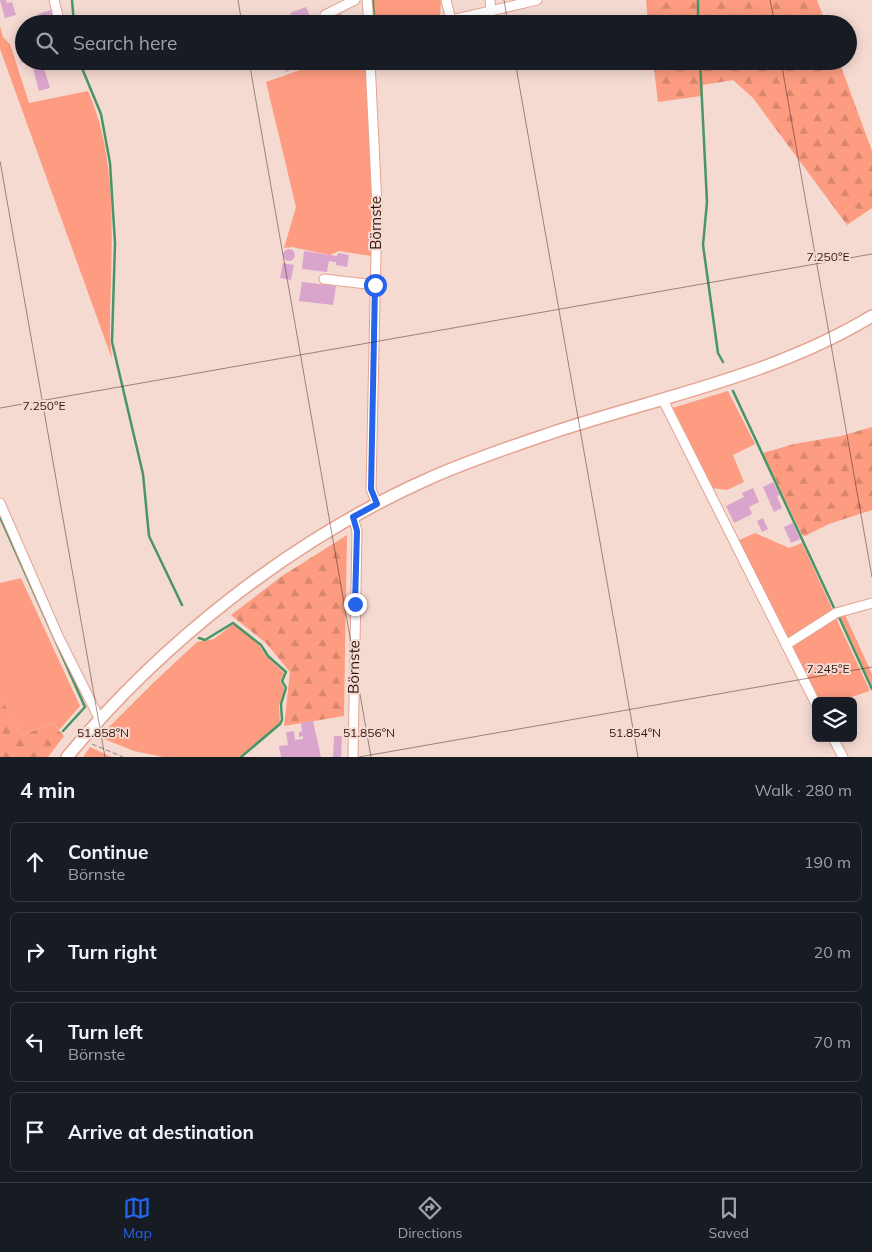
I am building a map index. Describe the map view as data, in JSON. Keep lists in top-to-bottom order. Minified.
{"streets":{"street":["Börnste"]},"page":{"search":"Search here","heading":["4 min","Walk · 280 m"],"list":[["Continue","Börnste","190 m"],["Turn right","20 m"],["Turn left","Börnste","70 m"],"Arrive at destination"],"nav":["Map","Directions","Saved"]},"coordinates":["7.250°E","7.245°E","51.858°N","51.856°N","51.854°N"]}
